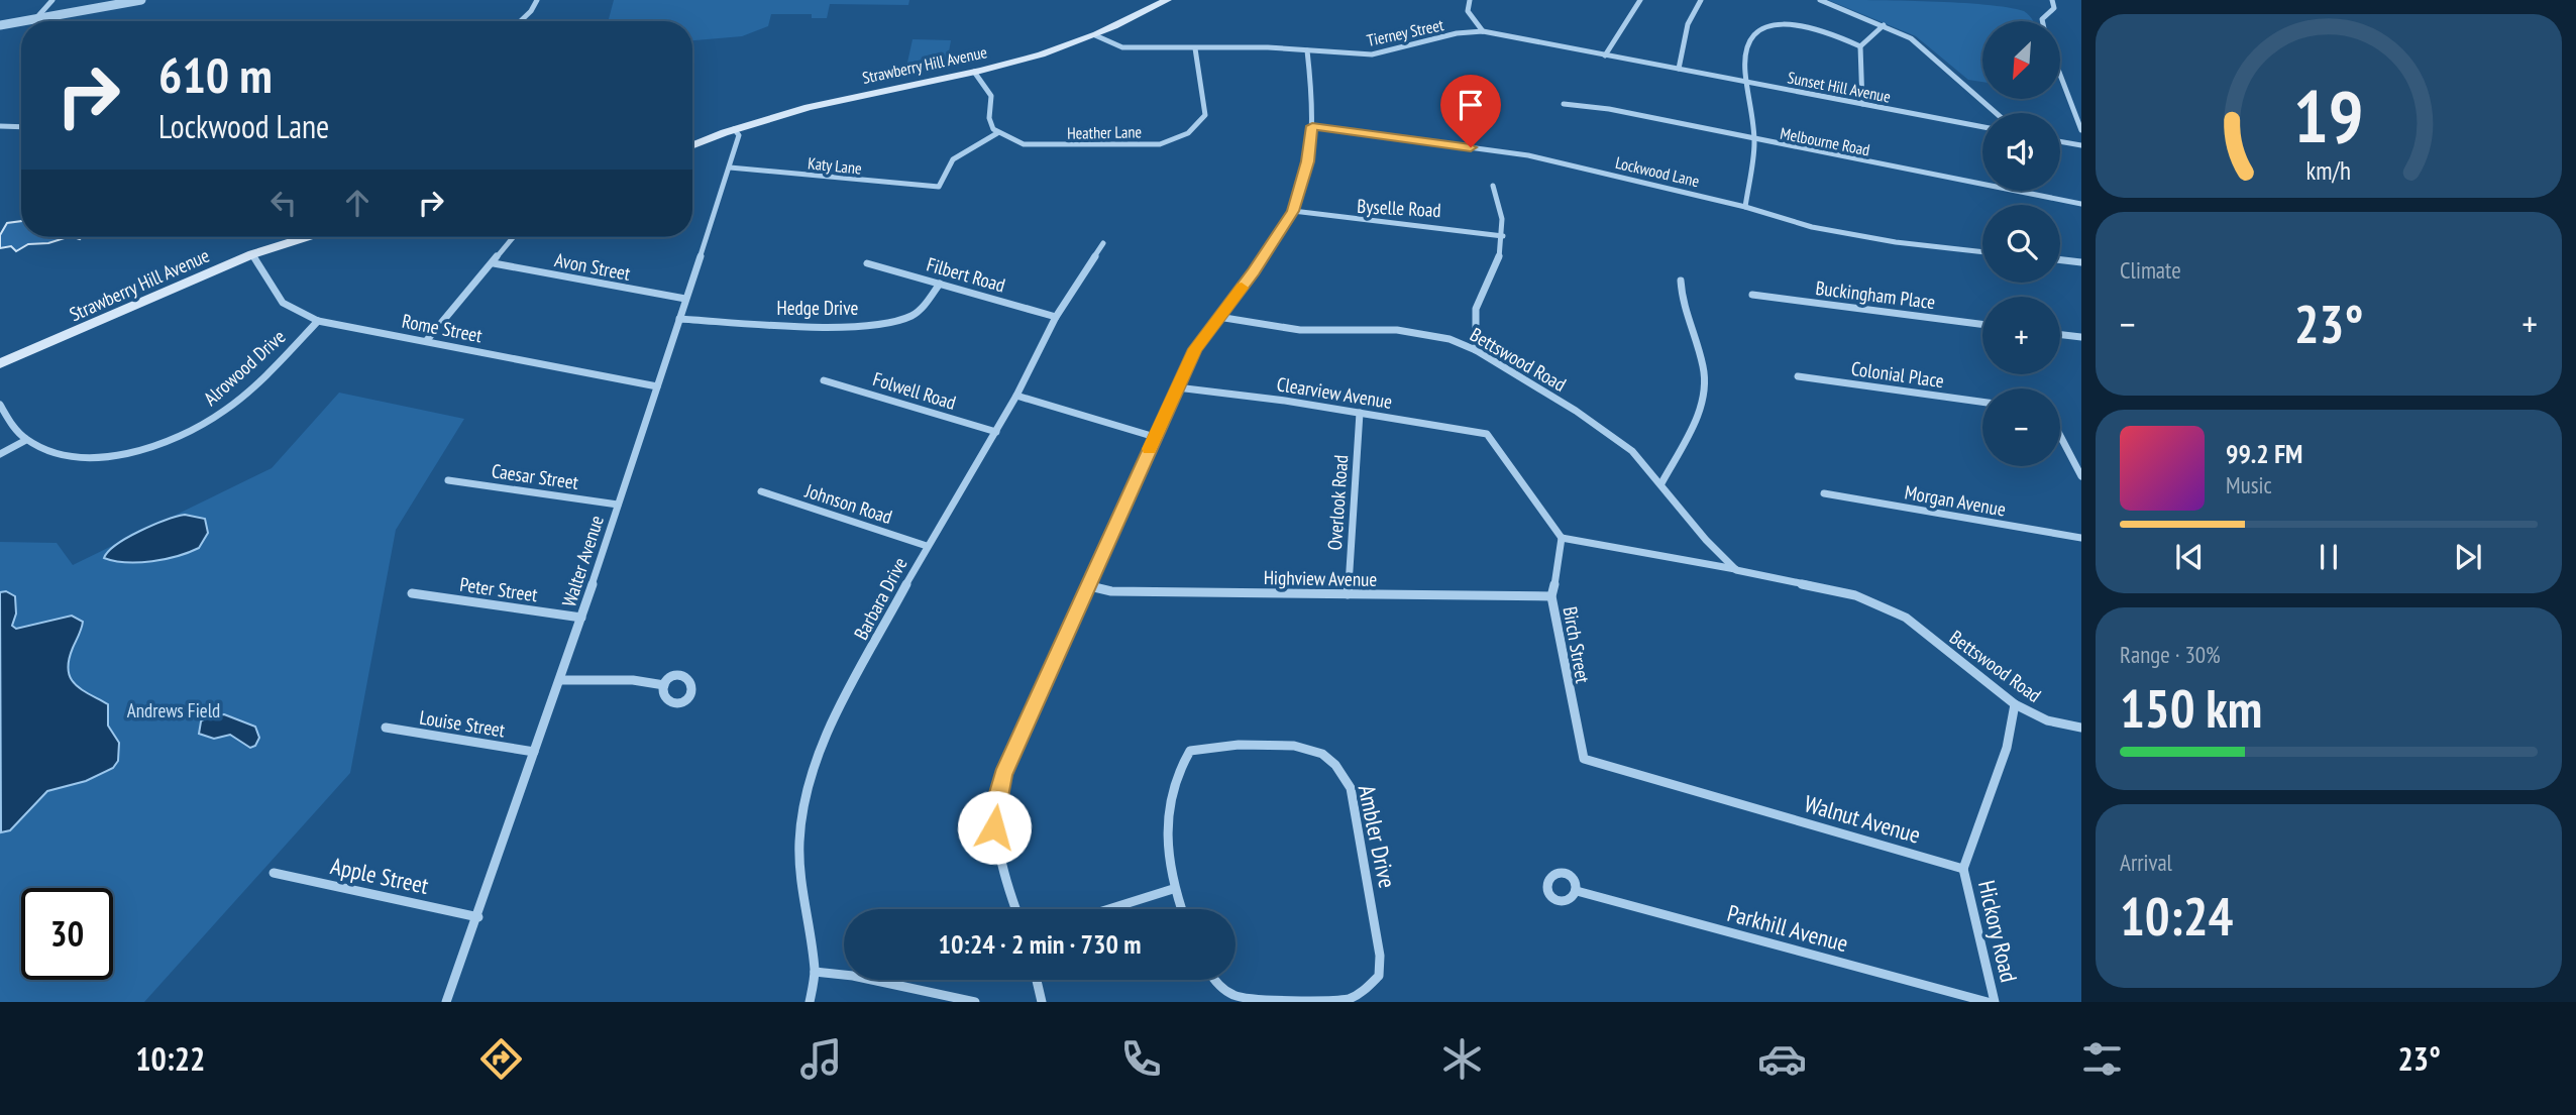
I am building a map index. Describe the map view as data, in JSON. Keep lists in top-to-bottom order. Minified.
{"streets":{"main road":["Strawberry Hill Avenue"],"street":["Tierney Street","Sunset Hill Avenue","Heather Lane","Melbourne Road","Katy Lane","Lockwood Lane","Byselle Road","Avon Street","Filbert Road","Buckingham Place","Hedge Drive","Rome Street","Bettswood Road","Alrowood Drive","Colonial Place","Folwell Road","Clearview Avenue","Caesar Street","Morgan Avenue","Overlook Road","Johnson Road","Walter Avenue","Highview Avenue","Peter Street","Barbara Drive","Birch Street","Louise Street","Walnut Avenue","Ambler Drive","Apple Street","Parkhill Avenue","Hickory Road"]},"crossings":[["Tierney Street","Strawberry Hill Avenue"],["Tierney Street","Sunset Hill Avenue"],["Tierney Street","Heather Lane"],["Strawberry Hill Avenue","Rome Street"],["Strawberry Hill Avenue","Walter Avenue"],["Heather Lane","Katy Lane"],["Katy Lane","Walter Avenue"],["Avon Street","Walter Avenue"],["Filbert Road","Hedge Drive"],["Filbert Road","Barbara Drive"],["Hedge Drive","Walter Avenue"],["Rome Street","Alrowood Drive"],["Rome Street","Walter Avenue"],["Bettswood Road","Clearview Avenue"],["Bettswood Road","Birch Street"],["Folwell Road","Barbara Drive"],["Clearview Avenue","Overlook Road"],["Clearview Avenue","Birch Street"],["Caesar Street","Walter Avenue"],["Overlook Road","Highview Avenue"],["Johnson Road","Barbara Drive"],["Walter Avenue","Peter Street"],["Walter Avenue","Louise Street"],["Walter Avenue","Apple Street"],["Highview Avenue","Birch Street"],["Birch Street","Walnut Avenue"],["Walnut Avenue","Hickory Road"]],"parks":["Andrews Field"],"north":"bottom left","page":{"map_buttons":["+","−"],"turn":["610 m","Lockwood Lane"],"tile":["Climate",["Range · 30%","150 km"],["Arrival","10:24"]],"heat":["−","23°","+"],"song":["99.2 FM","Music"],"limit":"30","trip":"10:24 · 2 min · 730 m","tabs":["10:22","23°"],"gauge":["19","km/h"]}}
